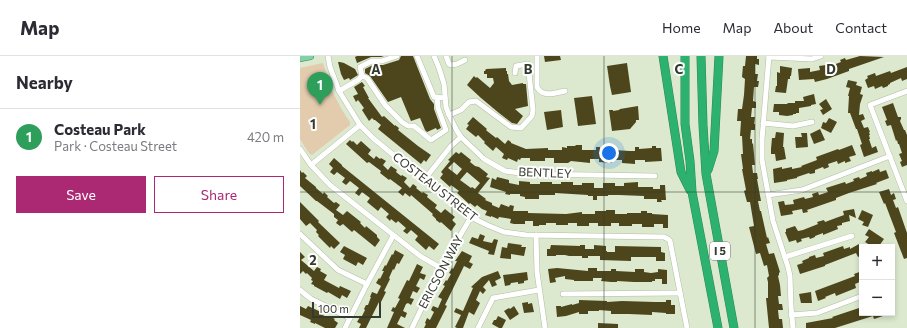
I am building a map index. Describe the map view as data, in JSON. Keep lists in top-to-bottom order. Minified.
{"streets":{"highway":["I 5"],"street":["BENTLEY","COSTEAU STREET","ERICSON WAY"]},"crossings":[["COSTEAU STREET","ERICSON WAY"]],"scale_bar":"100 m","page":{"header":"Map","nav":["Home","Map","About","Contact"],"heading":"Nearby","pins":"1","list":[{"mark":"1","name":"Costeau Park","note":"Park · Costeau Street","value":"420 m"}],"buttons":["Save","Share"],"map_buttons":["+","−"],"scale":"100 m"},"grid":{"columns":["A","B","C","D"],"rows":["1","2"]}}
